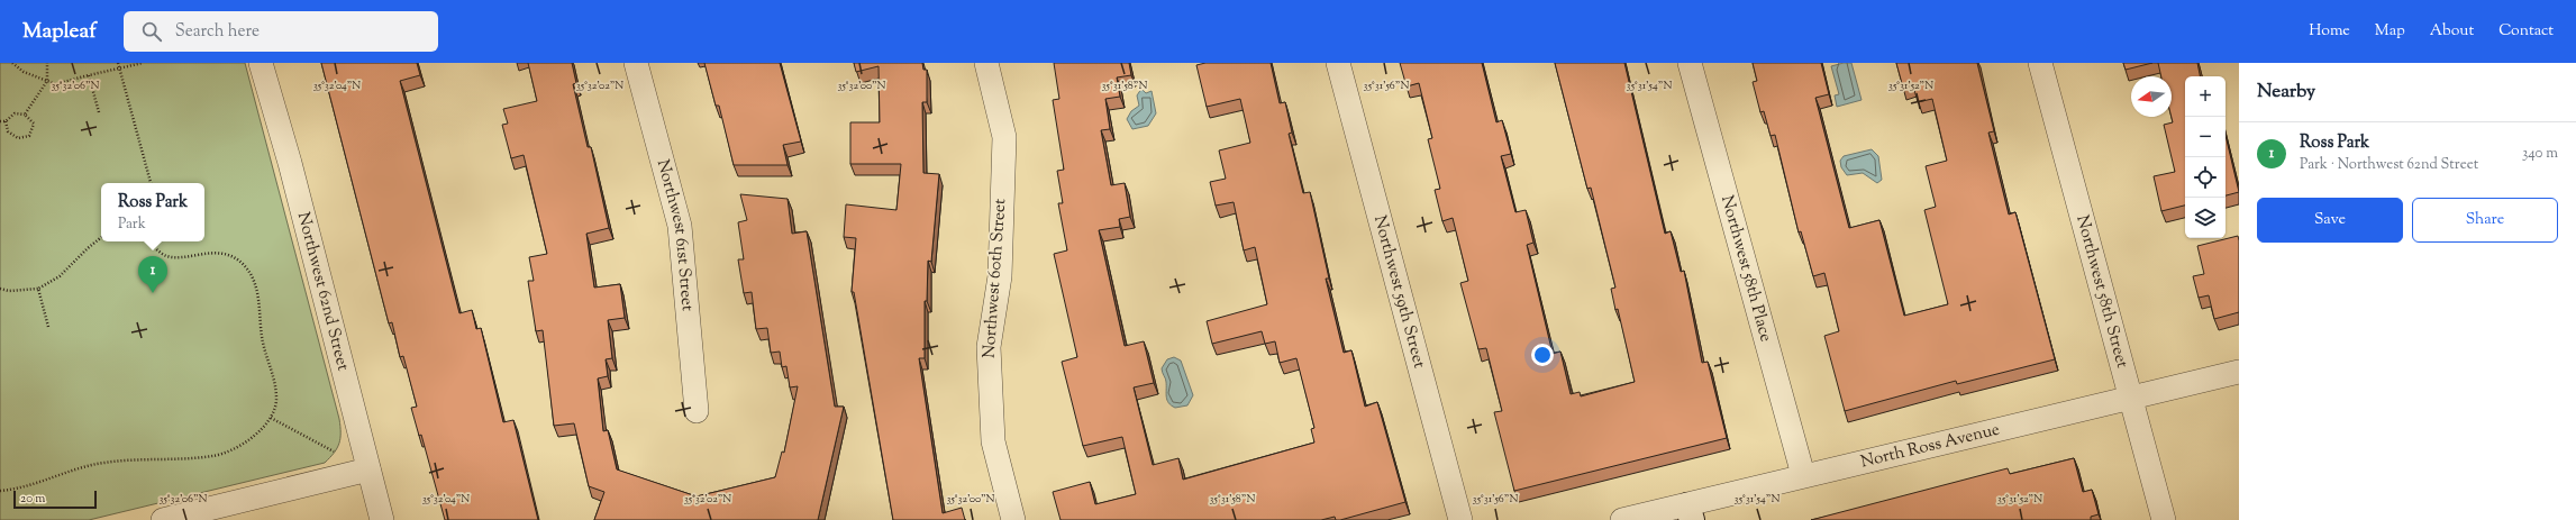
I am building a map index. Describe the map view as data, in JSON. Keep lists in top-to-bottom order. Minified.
{"streets":{"street":["Northwest 61st Street","Northwest 58th Place","Northwest 60th Street","Northwest 62nd Street","Northwest 59th Street","Northwest 58th Street","North Ross Avenue"]},"crossings":[["Northwest 58th Place","North Ross Avenue"],["Northwest 58th Street","North Ross Avenue"]],"scale_bar":"20 m","north":"left","page":{"header":"Mapleaf","search":"Search here","nav":["Home","Map","About","Contact"],"heading":"Nearby","map_buttons":["+","−"],"list":[{"mark":"1","name":"Ross Park","note":"Park · Northwest 62nd Street","value":"340 m"}],"popup":["Ross Park","Park"],"buttons":["Save","Share"],"pins":"1","scale":"20 m"},"coordinates":["35°32'06\"N","35°32'04\"N","35°32'02\"N","35°32'00\"N","35°31'58\"N","35°31'56\"N","35°31'54\"N","35°31'52\"N"]}
